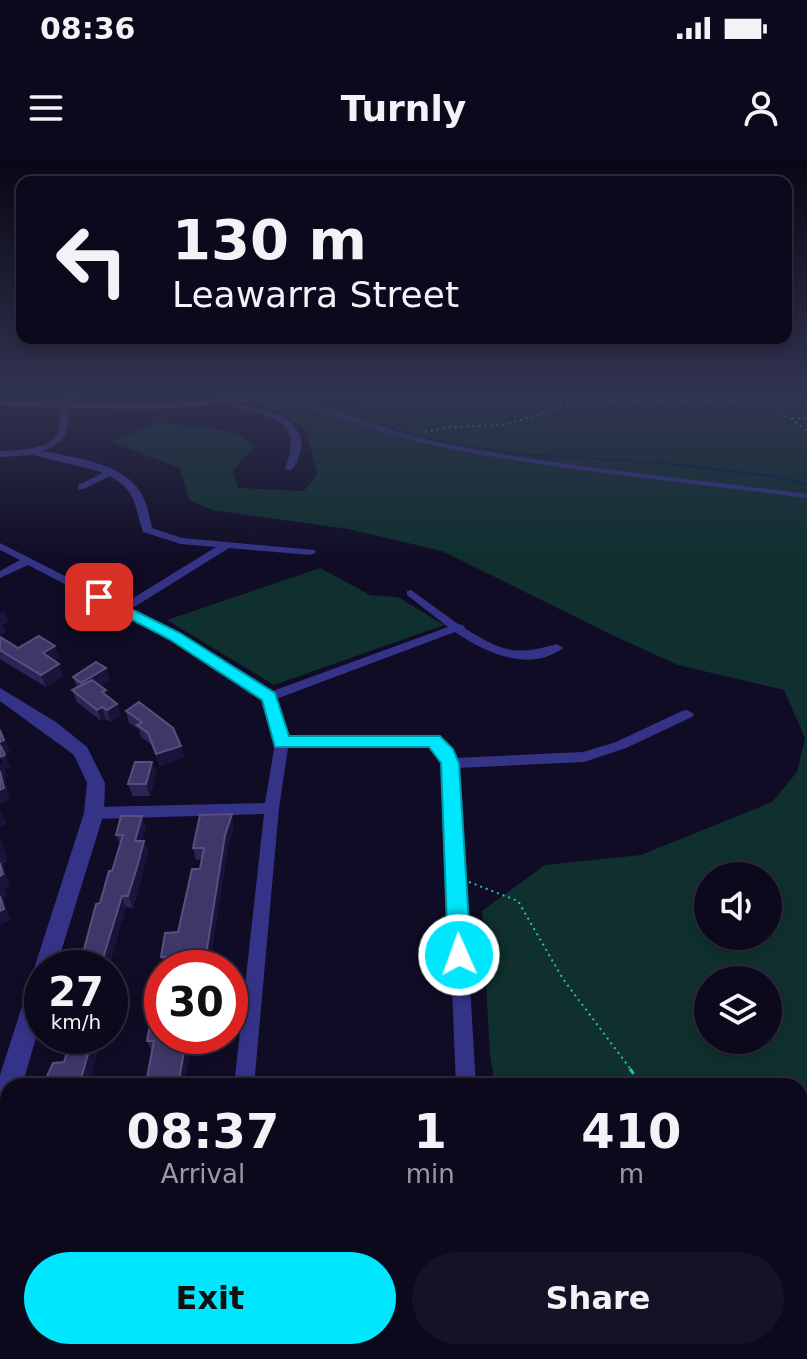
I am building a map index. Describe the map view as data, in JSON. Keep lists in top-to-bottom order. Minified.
{"page":{"status":"08:36","header":"Turnly","turn":["130 m","Leawarra Street"],"speed":"27 km/h","limit":"30","eta":["08:37","Arrival","1","min","410","m"],"buttons":["Exit","Share"]}}
